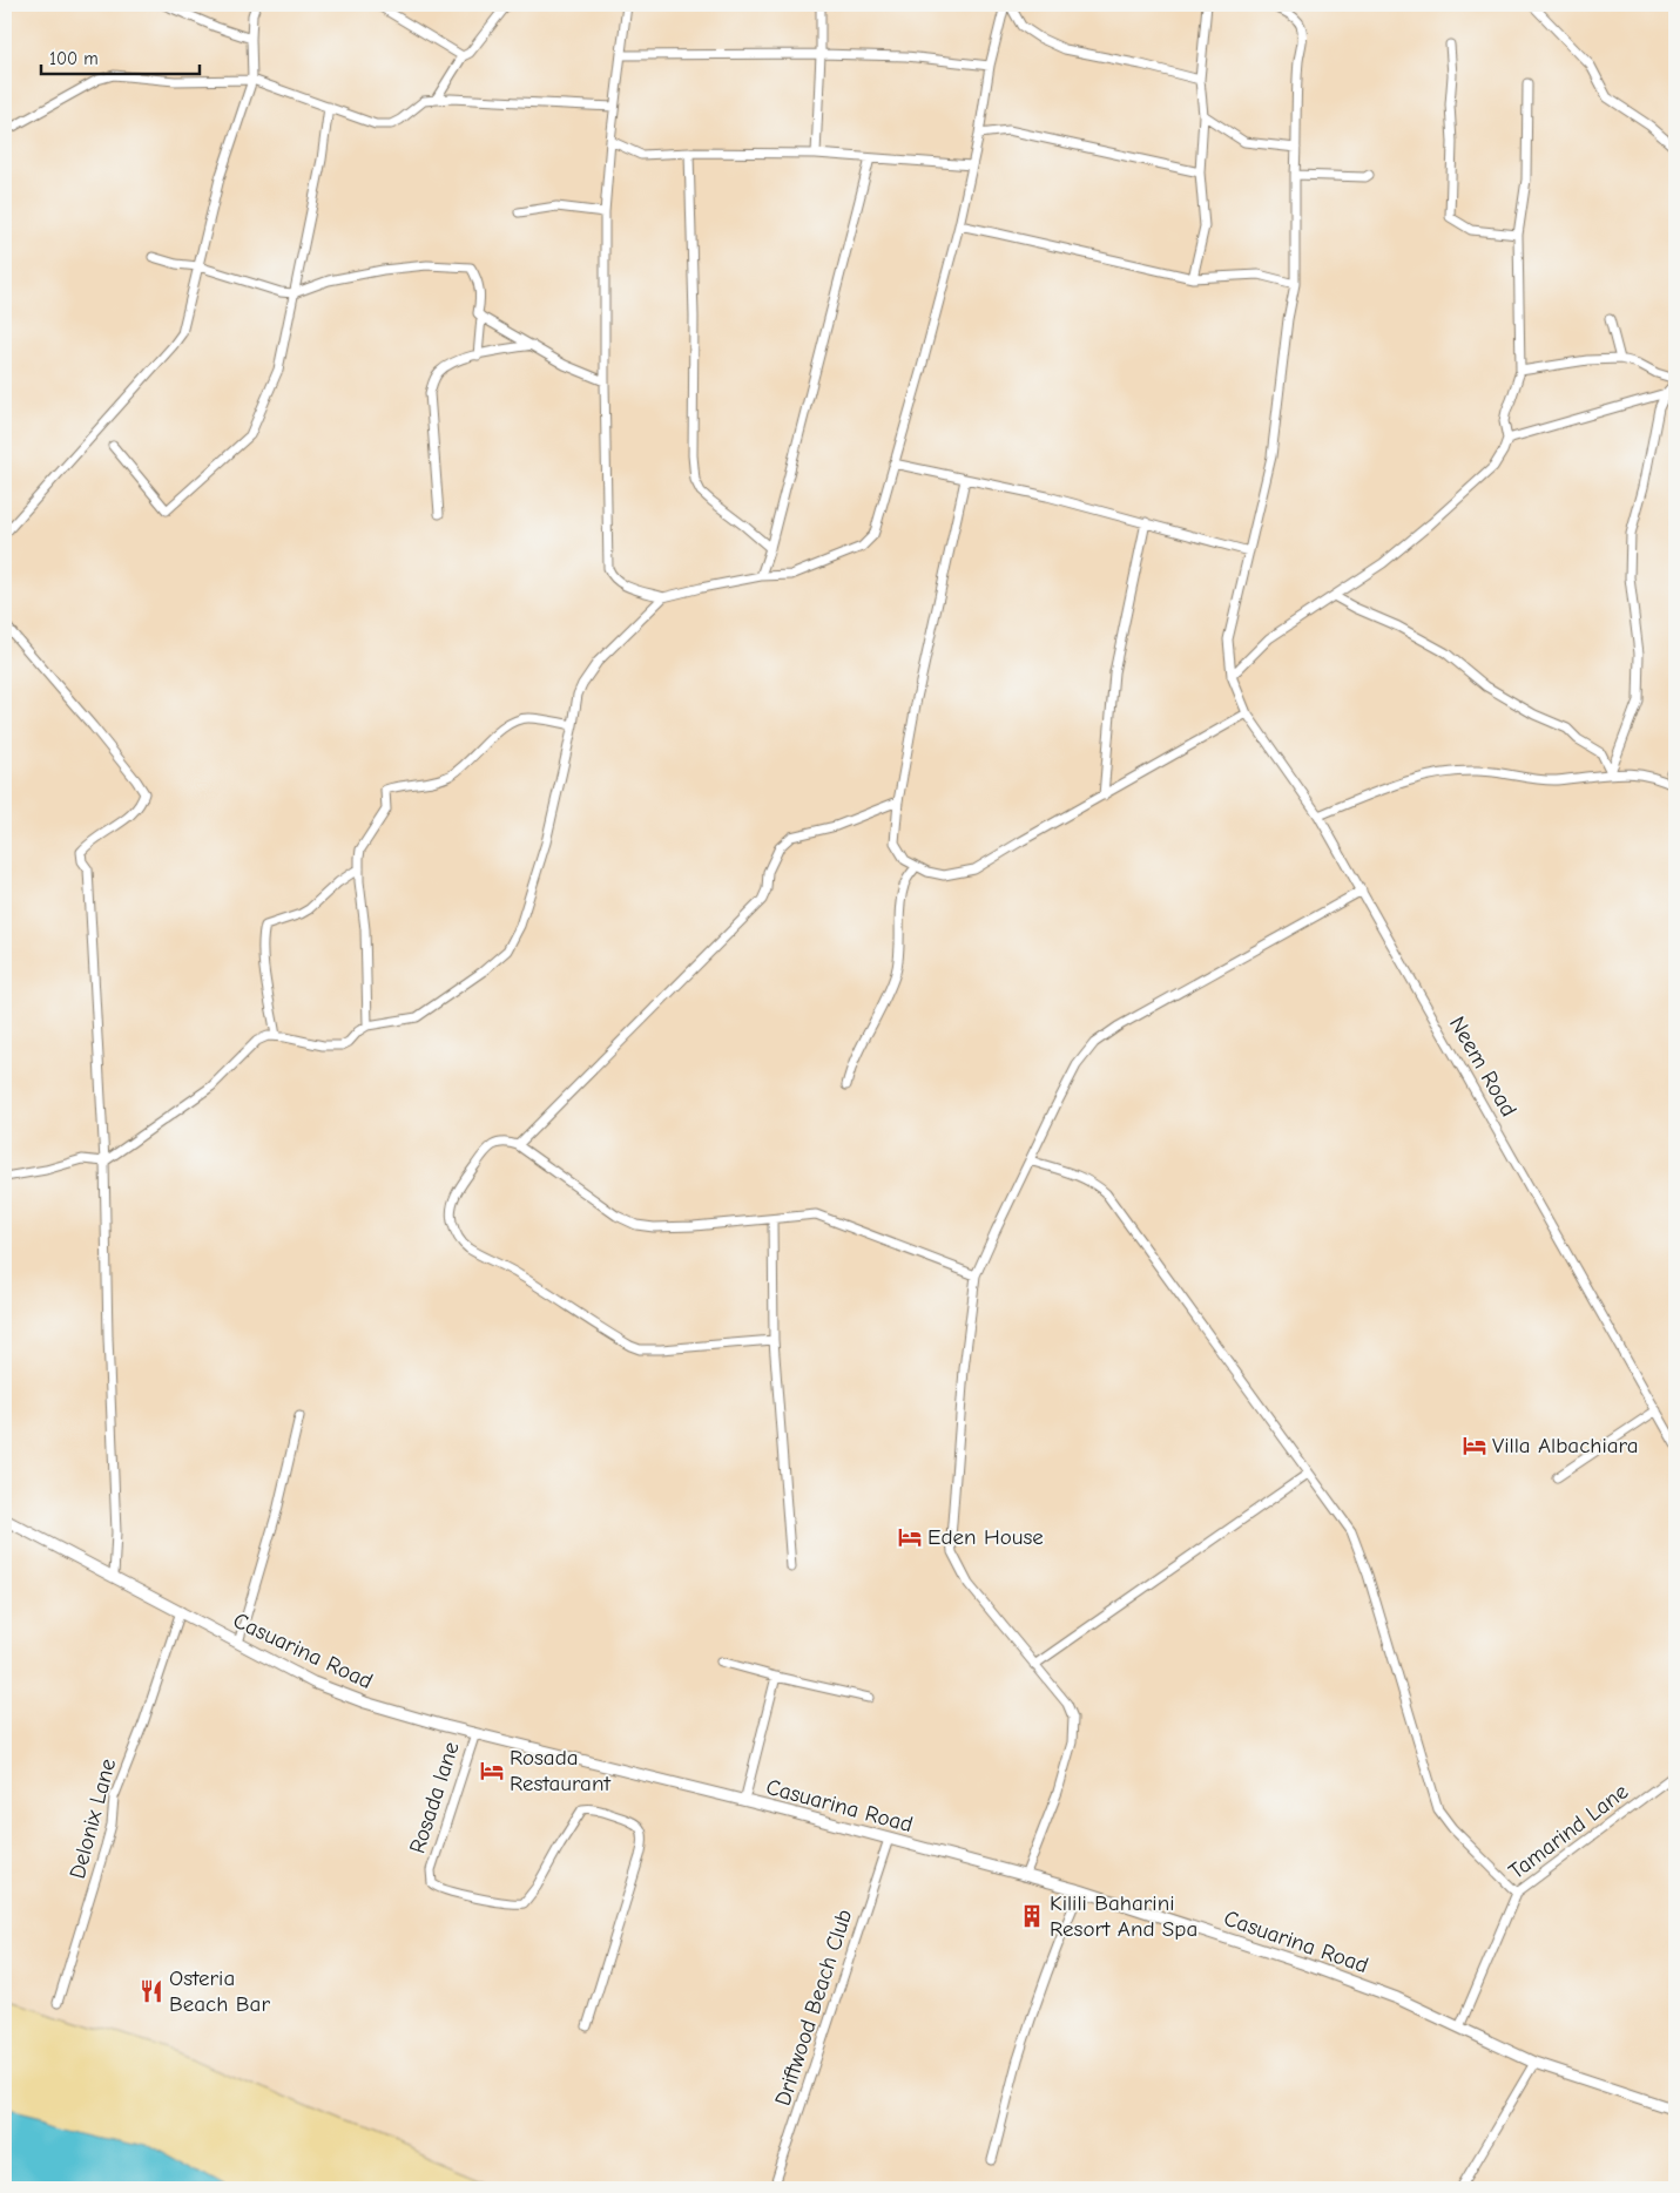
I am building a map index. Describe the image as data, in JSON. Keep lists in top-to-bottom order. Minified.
{"streets":{"street":["Neem Road","Casuarina Road","Rosada lane","Delonix Lane","Tamarind Lane","Driftwood Beach Club"]},"crossings":[["Casuarina Road","Rosada lane"],["Casuarina Road","Delonix Lane"],["Casuarina Road","Tamarind Lane"],["Casuarina Road","Driftwood Beach Club"]],"places":{"hotel":["Villa Albachiara","Eden House","Rosada Restaurant"],"building":["Kilili Baharini Resort And Spa"],"restaurant":["Osteria Beach Bar"]},"scale_bar":"100 m"}
